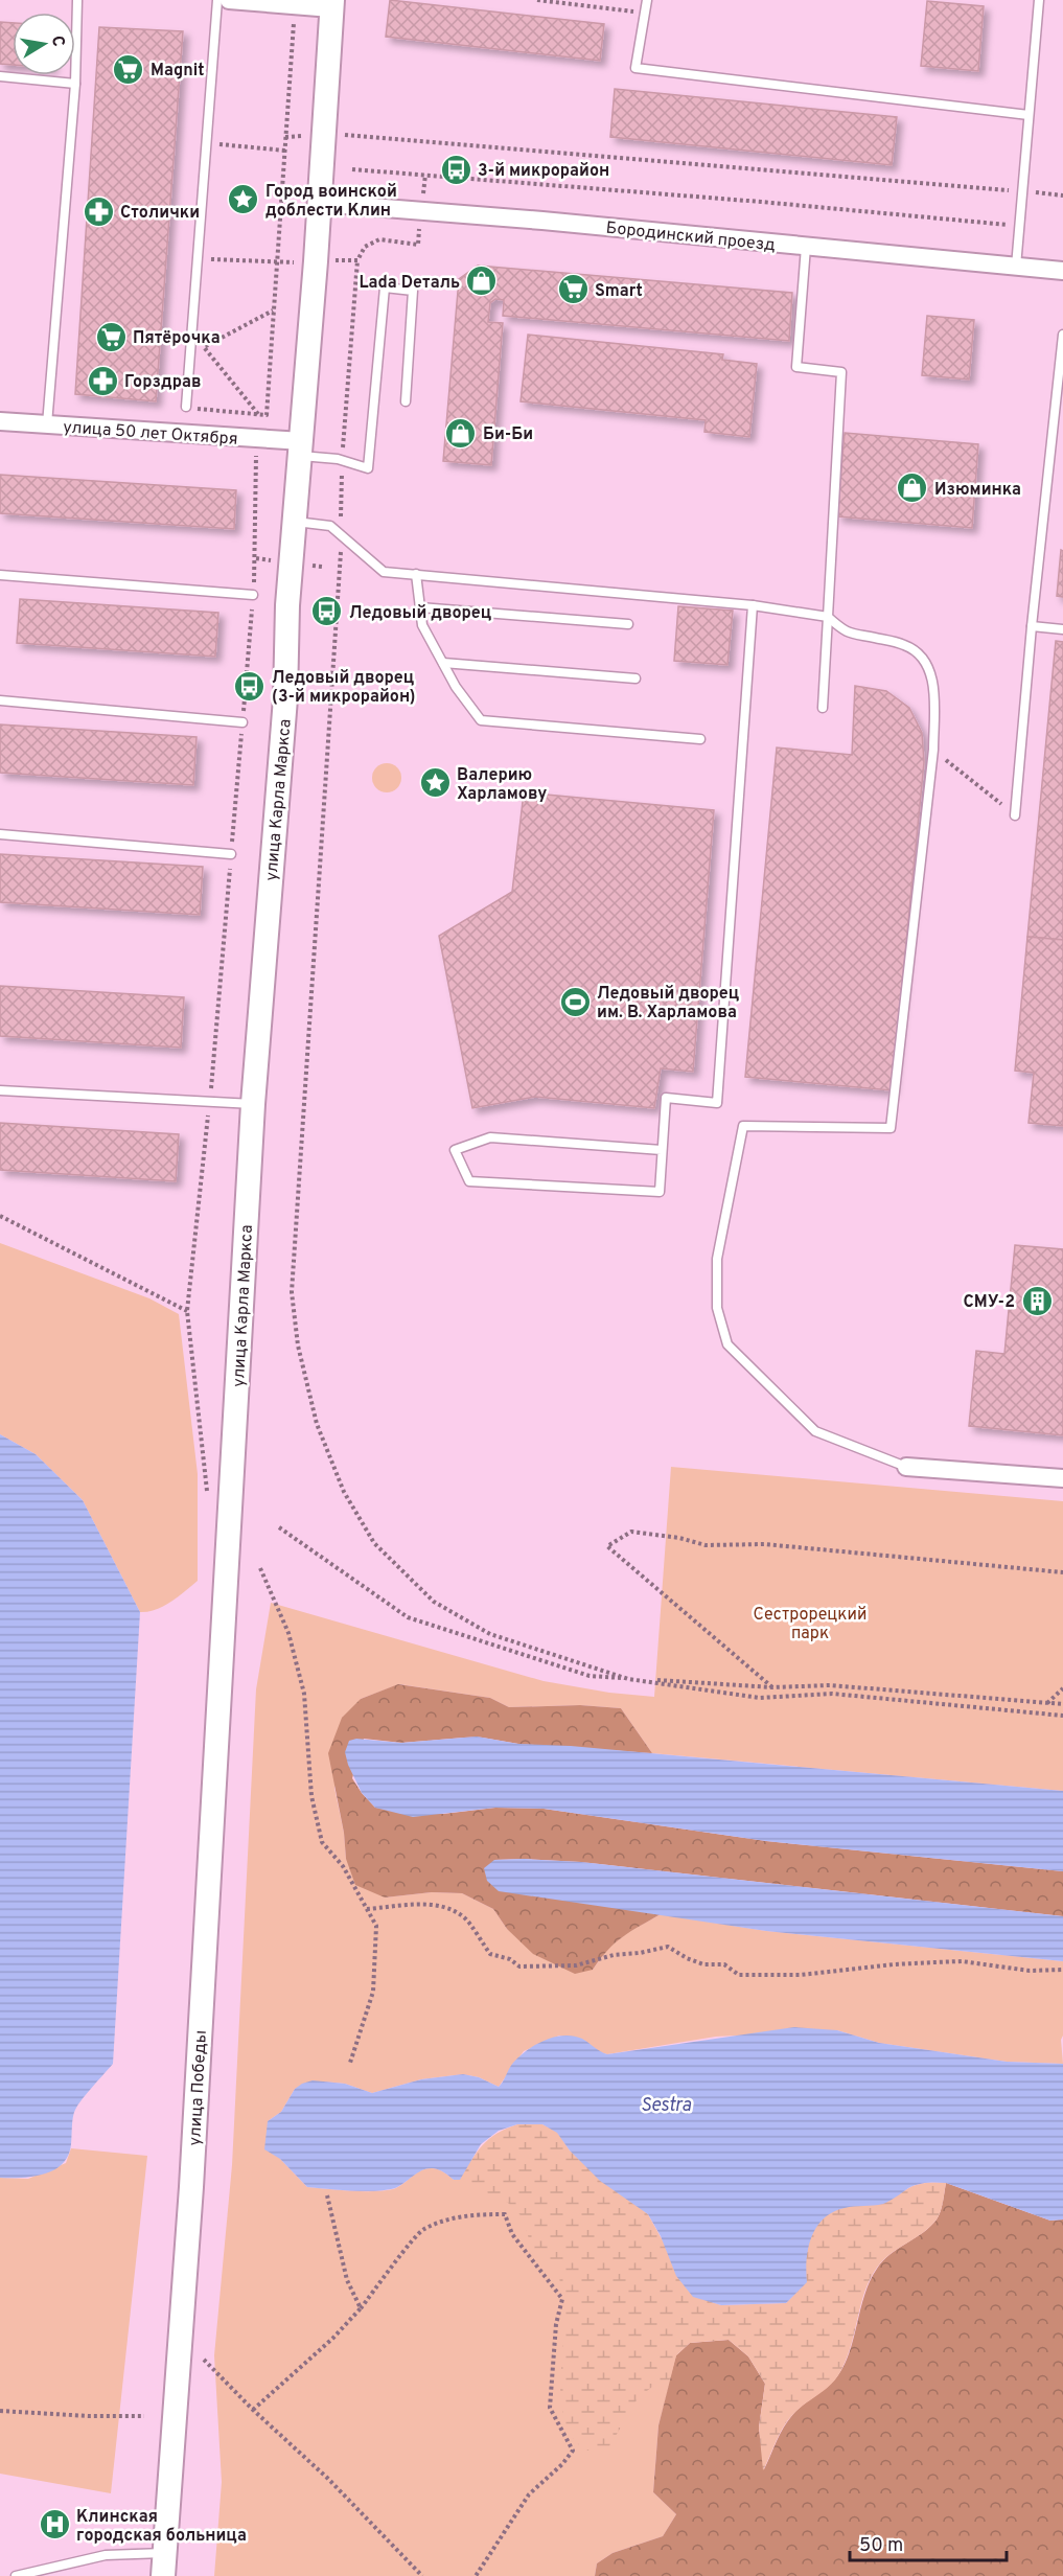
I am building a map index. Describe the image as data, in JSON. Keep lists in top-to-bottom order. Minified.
{"streets":{"street":["Бородинский проезд","улица 50 лет Октября","улица Карла Маркса","улица Победы"]},"crossings":[["Бородинский проезд","улица Карла Маркса"],["улица 50 лет Октября","улица Карла Маркса"],["улица Карла Маркса","улица Победы"]],"water":["Sestra"],"parks":["Сестрорецкий парк"],"places":{"supermarket":["Magnit","Smart","Пятёрочка"],"bus stop":["3-й микрорайон","Ледовый дворец","Ледовый дворец (3-й микрорайон)"],"place":["Город воинской доблести Клин","Валерию Харламову"],"pharmacy":["Столички","Горздрав"],"shop":["Lada Dеталь","Би-Би","Изюминка"],"sports":["Ледовый дворец им. В. Харламова"],"building":["СМУ-2"],"hospital":["Клинская городская больница"]},"scale_bar":"50 m","north":"right"}
